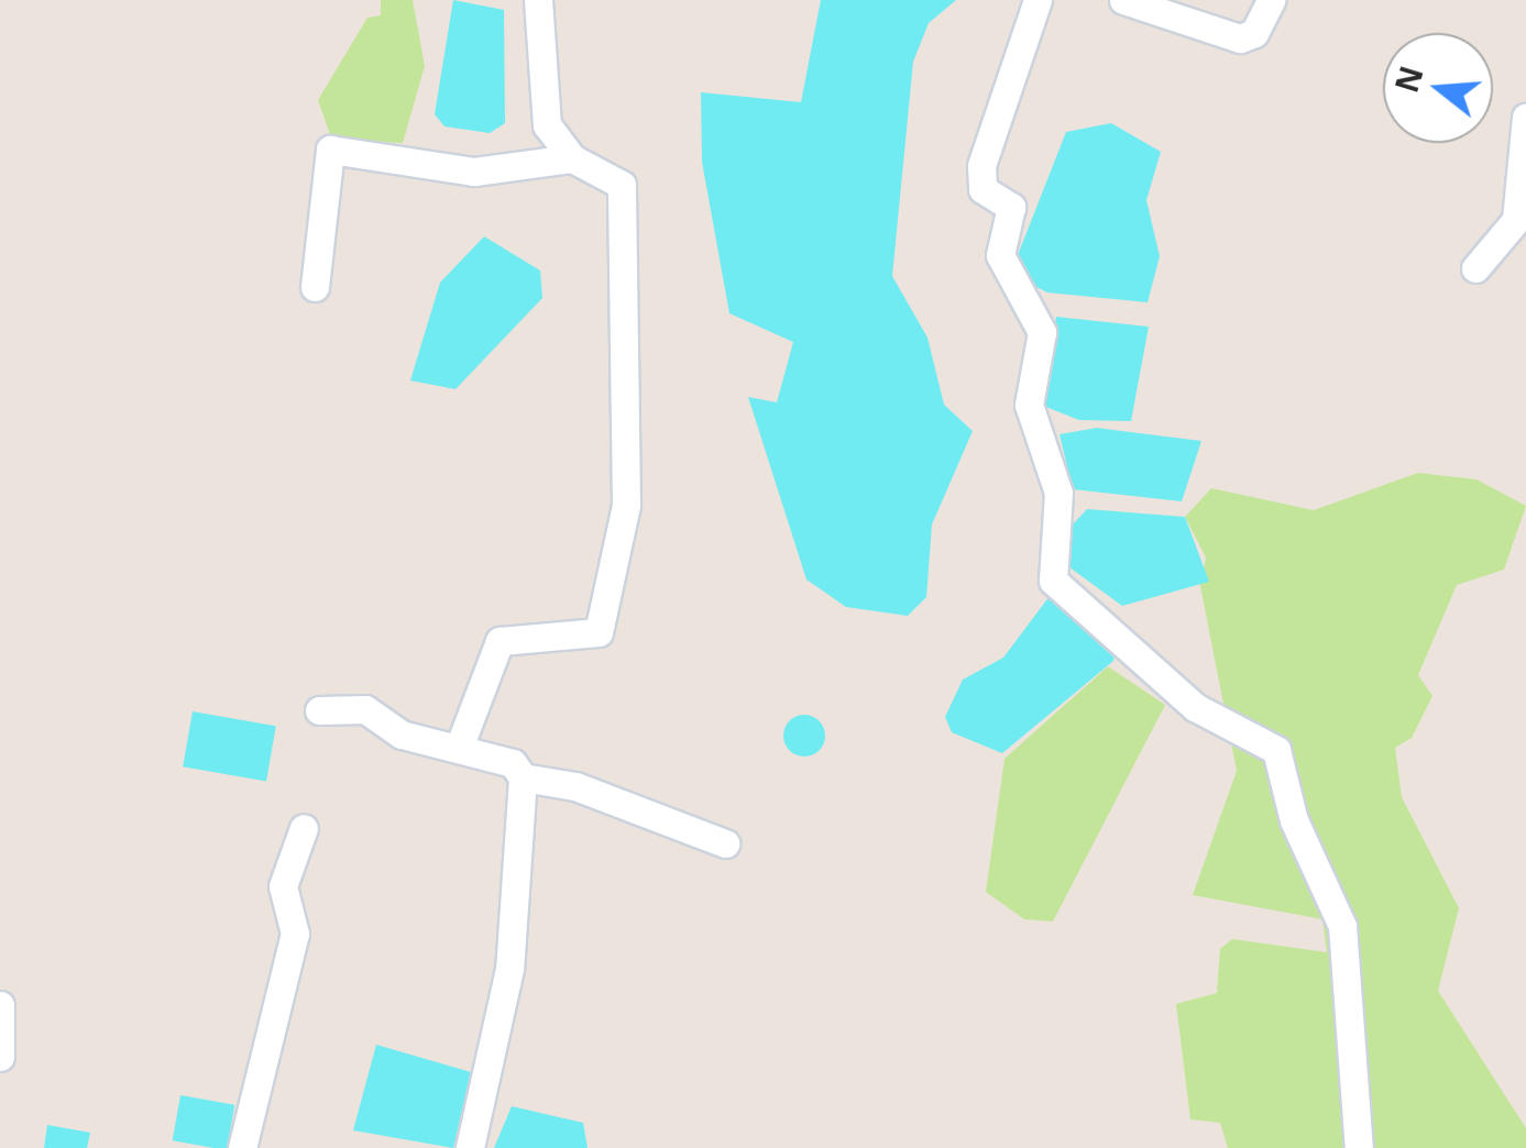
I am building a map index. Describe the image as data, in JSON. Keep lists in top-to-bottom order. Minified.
{"north":"left"}
